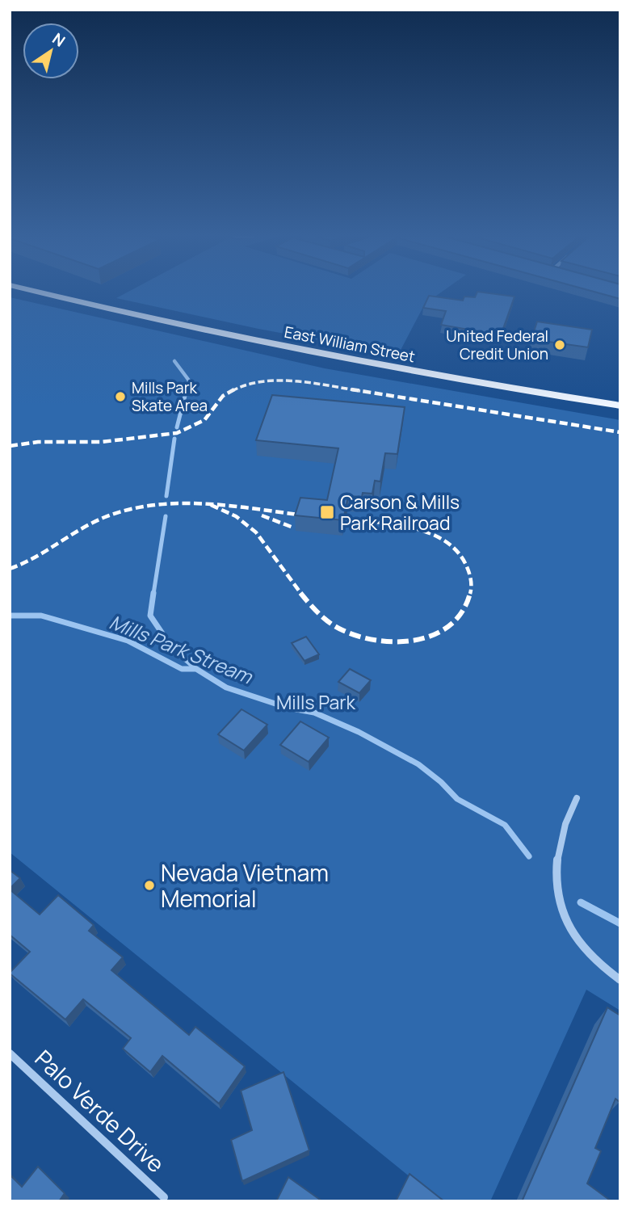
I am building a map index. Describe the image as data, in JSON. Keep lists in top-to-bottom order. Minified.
{"streets":{"main road":["East William Street"],"street":["Palo Verde Drive"]},"water":["Mills Park Stream"],"parks":["Mills Park"],"places":{"other":["United Federal Credit Union","Mills Park Skate Area","Nevada Vietnam Memorial"],"transit":["Carson & Mills Park Railroad"]},"north":"top right"}
